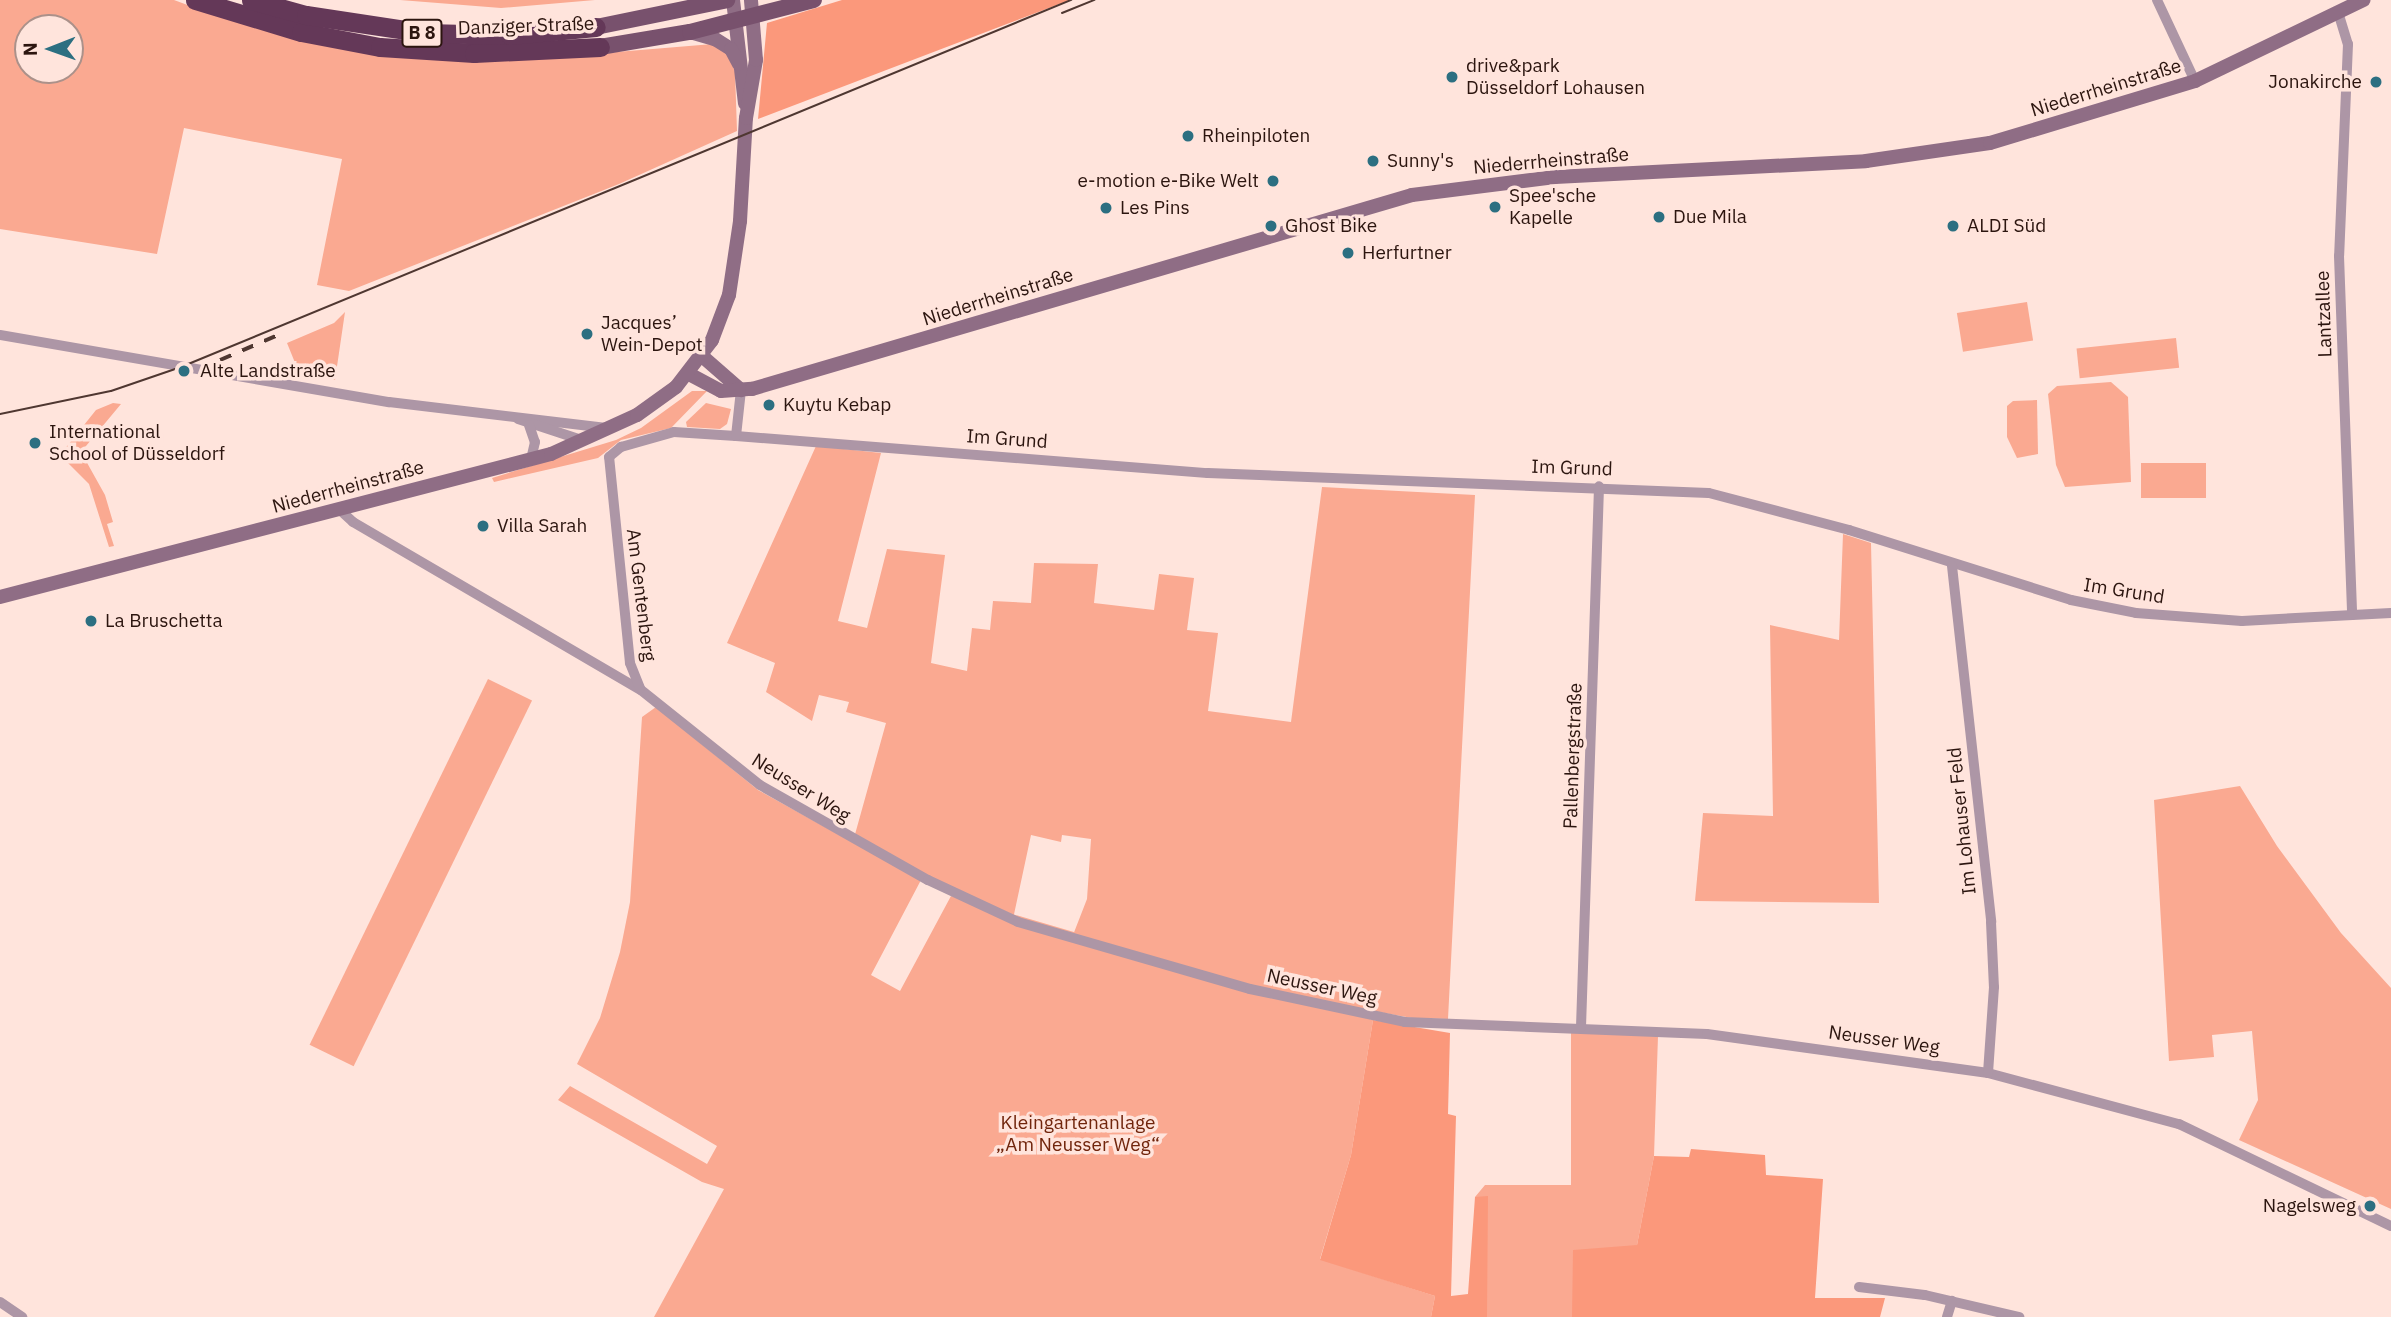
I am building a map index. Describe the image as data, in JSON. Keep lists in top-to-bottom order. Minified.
{"streets":{"highway":["Danziger Straße","B 8"],"street":["Niederrheinstraße","Lantzallee","Im Grund","Am Gentenberg","Pallenbergstraße","Neusser Weg","Im Lohauser Feld"]},"crossings":[["Niederrheinstraße","Lantzallee"],["Niederrheinstraße","Neusser Weg"],["Lantzallee","Im Grund"],["Im Grund","Am Gentenberg"],["Im Grund","Pallenbergstraße"],["Im Grund","Im Lohauser Feld"],["Am Gentenberg","Neusser Weg"],["Pallenbergstraße","Neusser Weg"],["Neusser Weg","Im Lohauser Feld"]],"parks":["Kleingartenanlage „Am Neusser Weg“"],"places":["drive&park Düsseldorf Lohausen","Jonakirche","Rheinpiloten","Sunny's","e-motion e-Bike Welt","Spee'sche Kapelle","Les Pins","Due Mila","Ghost Bike","ALDI Süd","Herfurtner","Jacques’ Wein-Depot","Alte Landstraße","Kuytu Kebap","International School of Düsseldorf","Villa Sarah","La Bruschetta","Nagelsweg"],"north":"left"}
